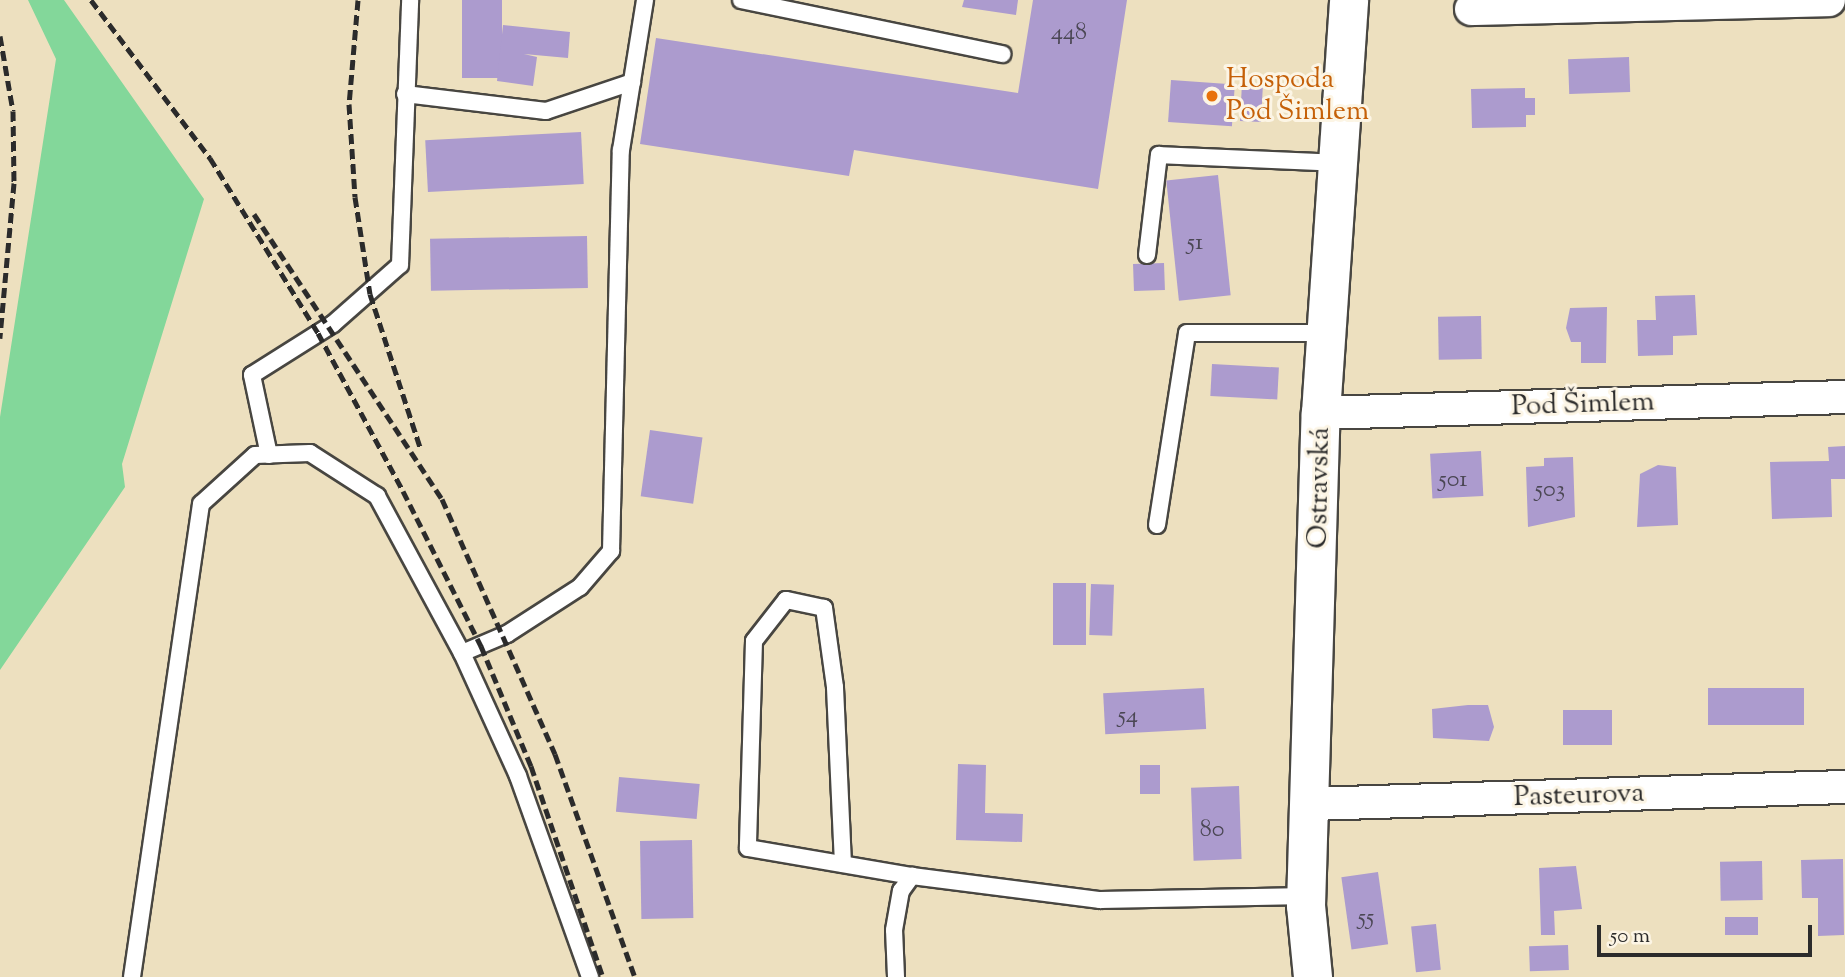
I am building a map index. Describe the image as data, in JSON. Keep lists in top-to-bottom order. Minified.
{"streets":{"street":["Pod Šimlem","Ostravská","Pasteurova"]},"crossings":[["Pod Šimlem","Ostravská"],["Ostravská","Pasteurova"]],"places":["Hospoda Pod Šimlem"],"house_numbers":["448","51","501","503","54","80","55"],"scale_bar":"50 m"}
